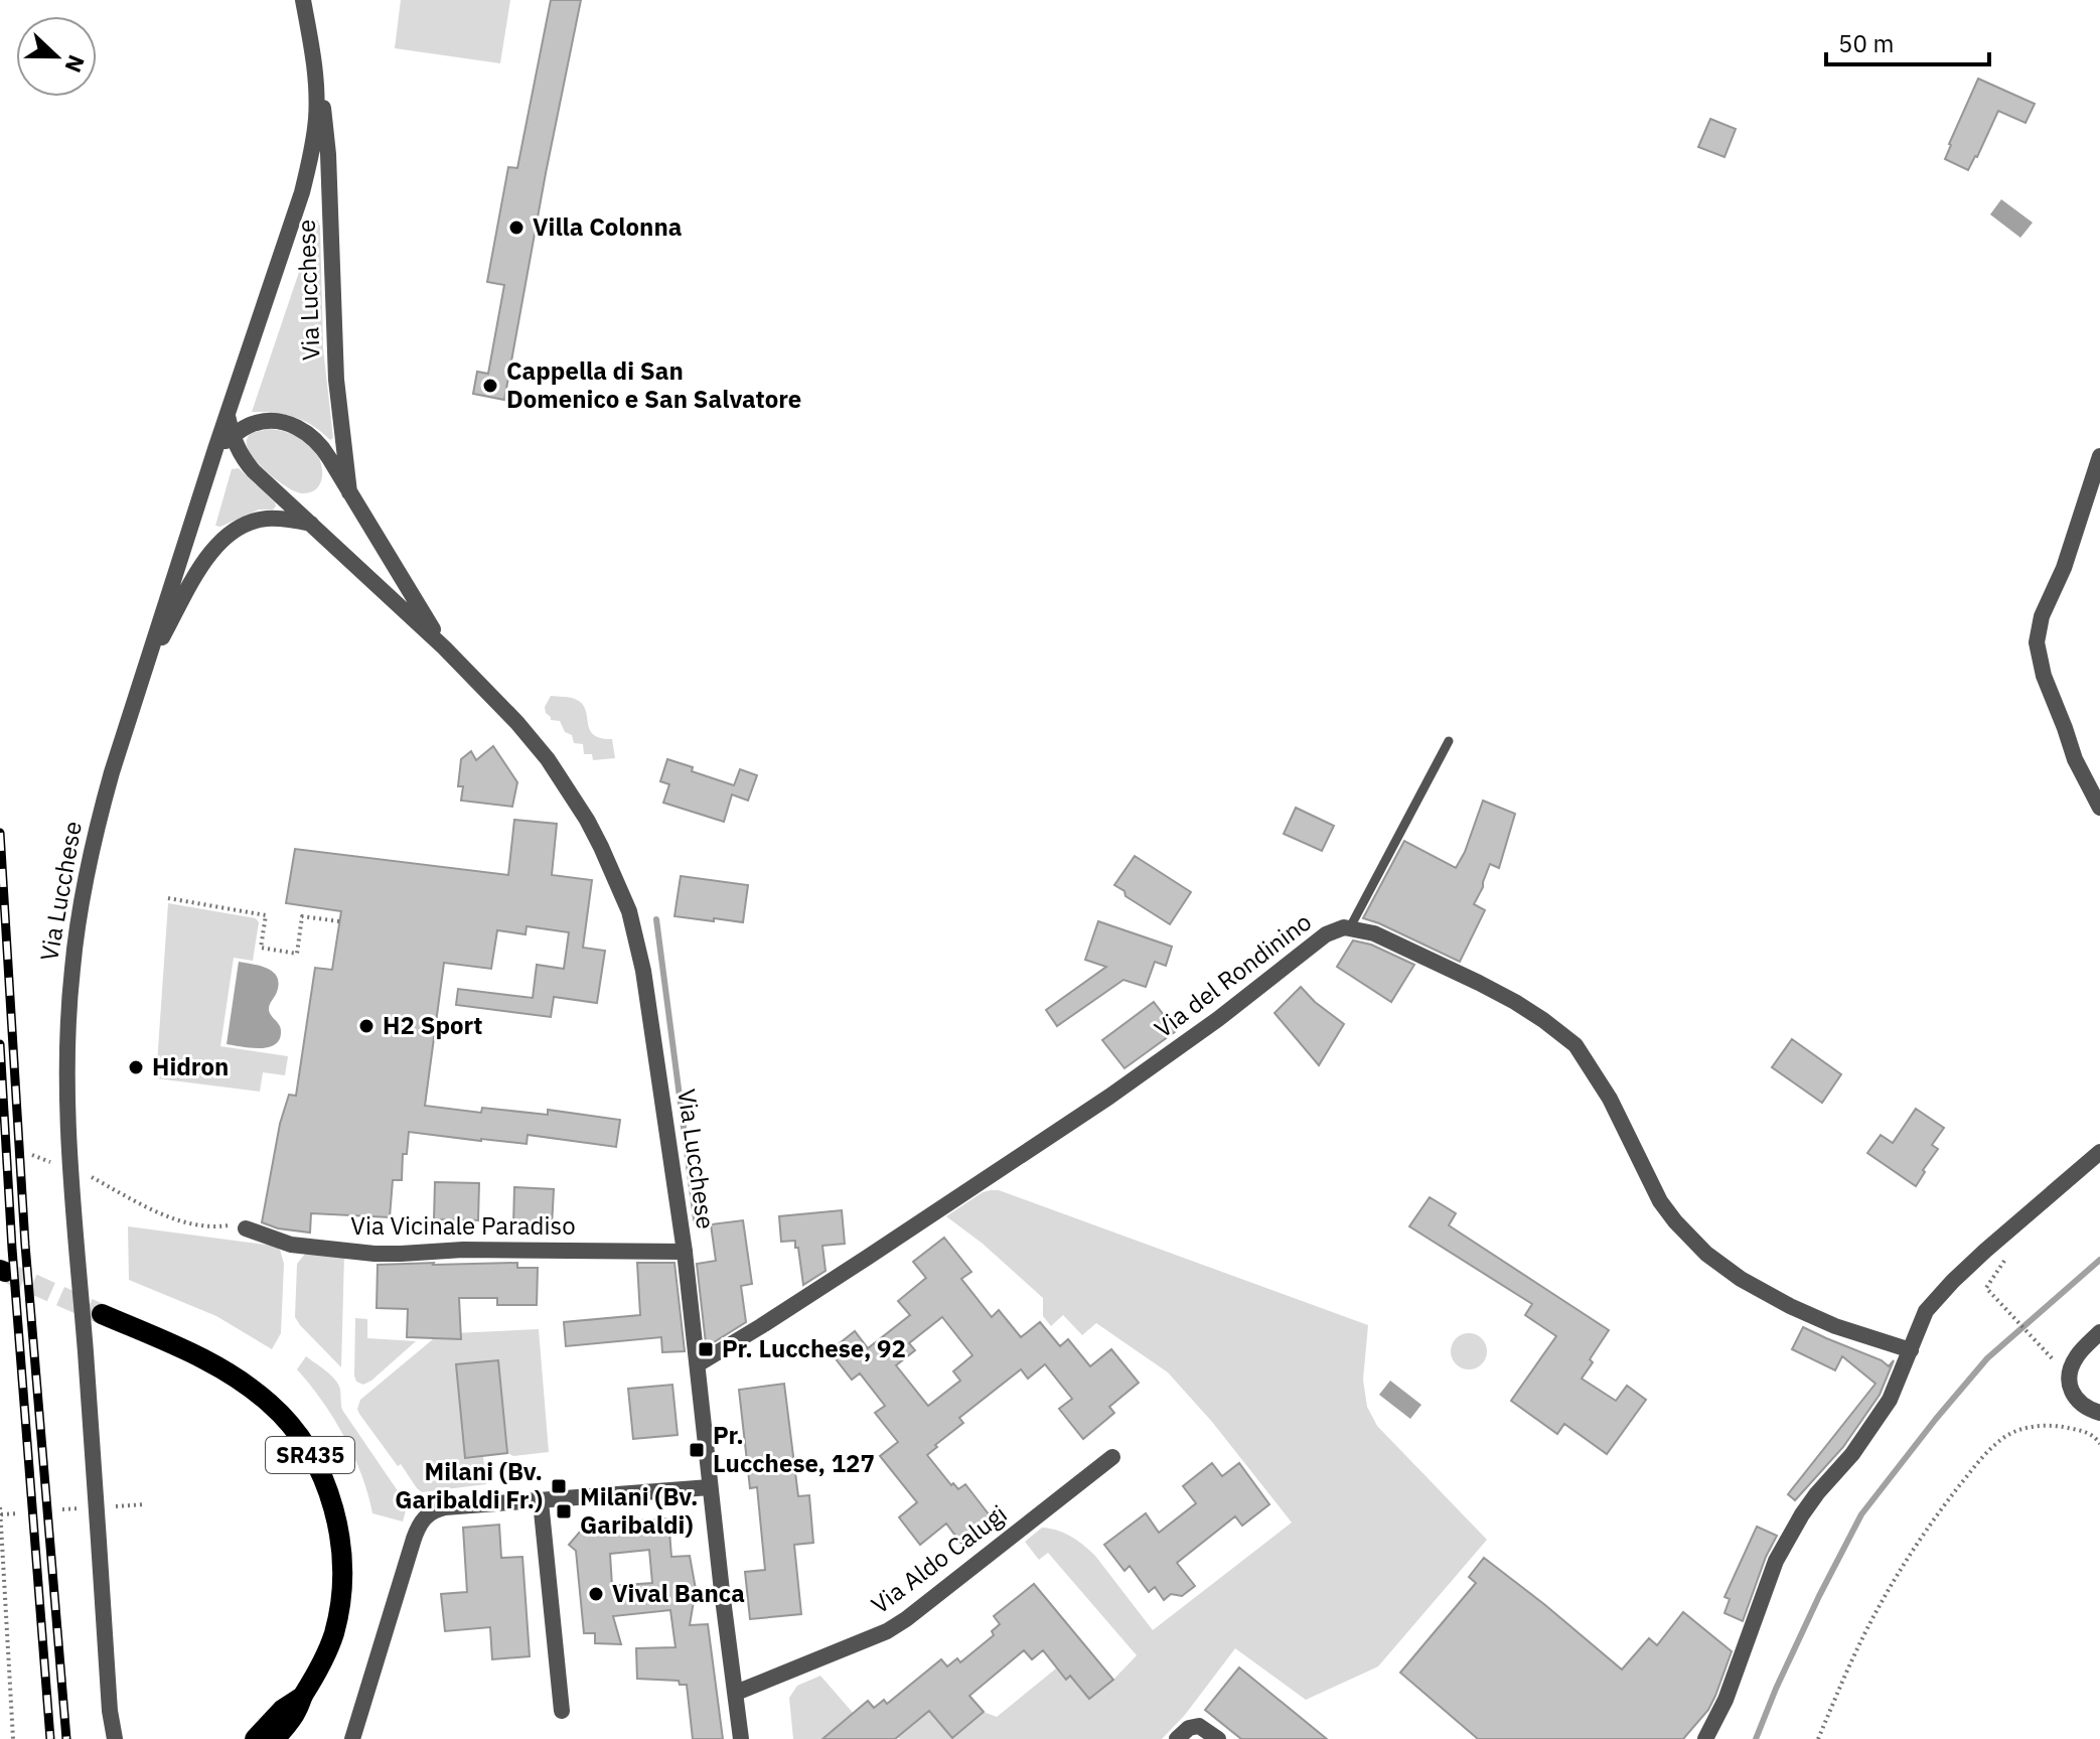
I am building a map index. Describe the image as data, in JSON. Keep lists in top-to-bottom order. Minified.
{"streets":{"main road":["SR435"],"street":["Via Lucchese","Via del Rondinino","Via Vicinale Paradiso","Via Aldo Calugi"]},"crossings":[["Via Lucchese","Via del Rondinino"],["Via Lucchese","Via Vicinale Paradiso"],["Via Lucchese","Via Aldo Calugi"]],"places":{"other":["Villa Colonna","Cappella di San Domenico e San Salvatore","H2 Sport","Hidron","Vival Banca"],"transit":["Pr. Lucchese, 92","Pr. Lucchese, 127","Milani (Bv. Garibaldi Fr.)","Milani (Bv. Garibaldi)"]},"scale_bar":"50 m","north":"right"}
